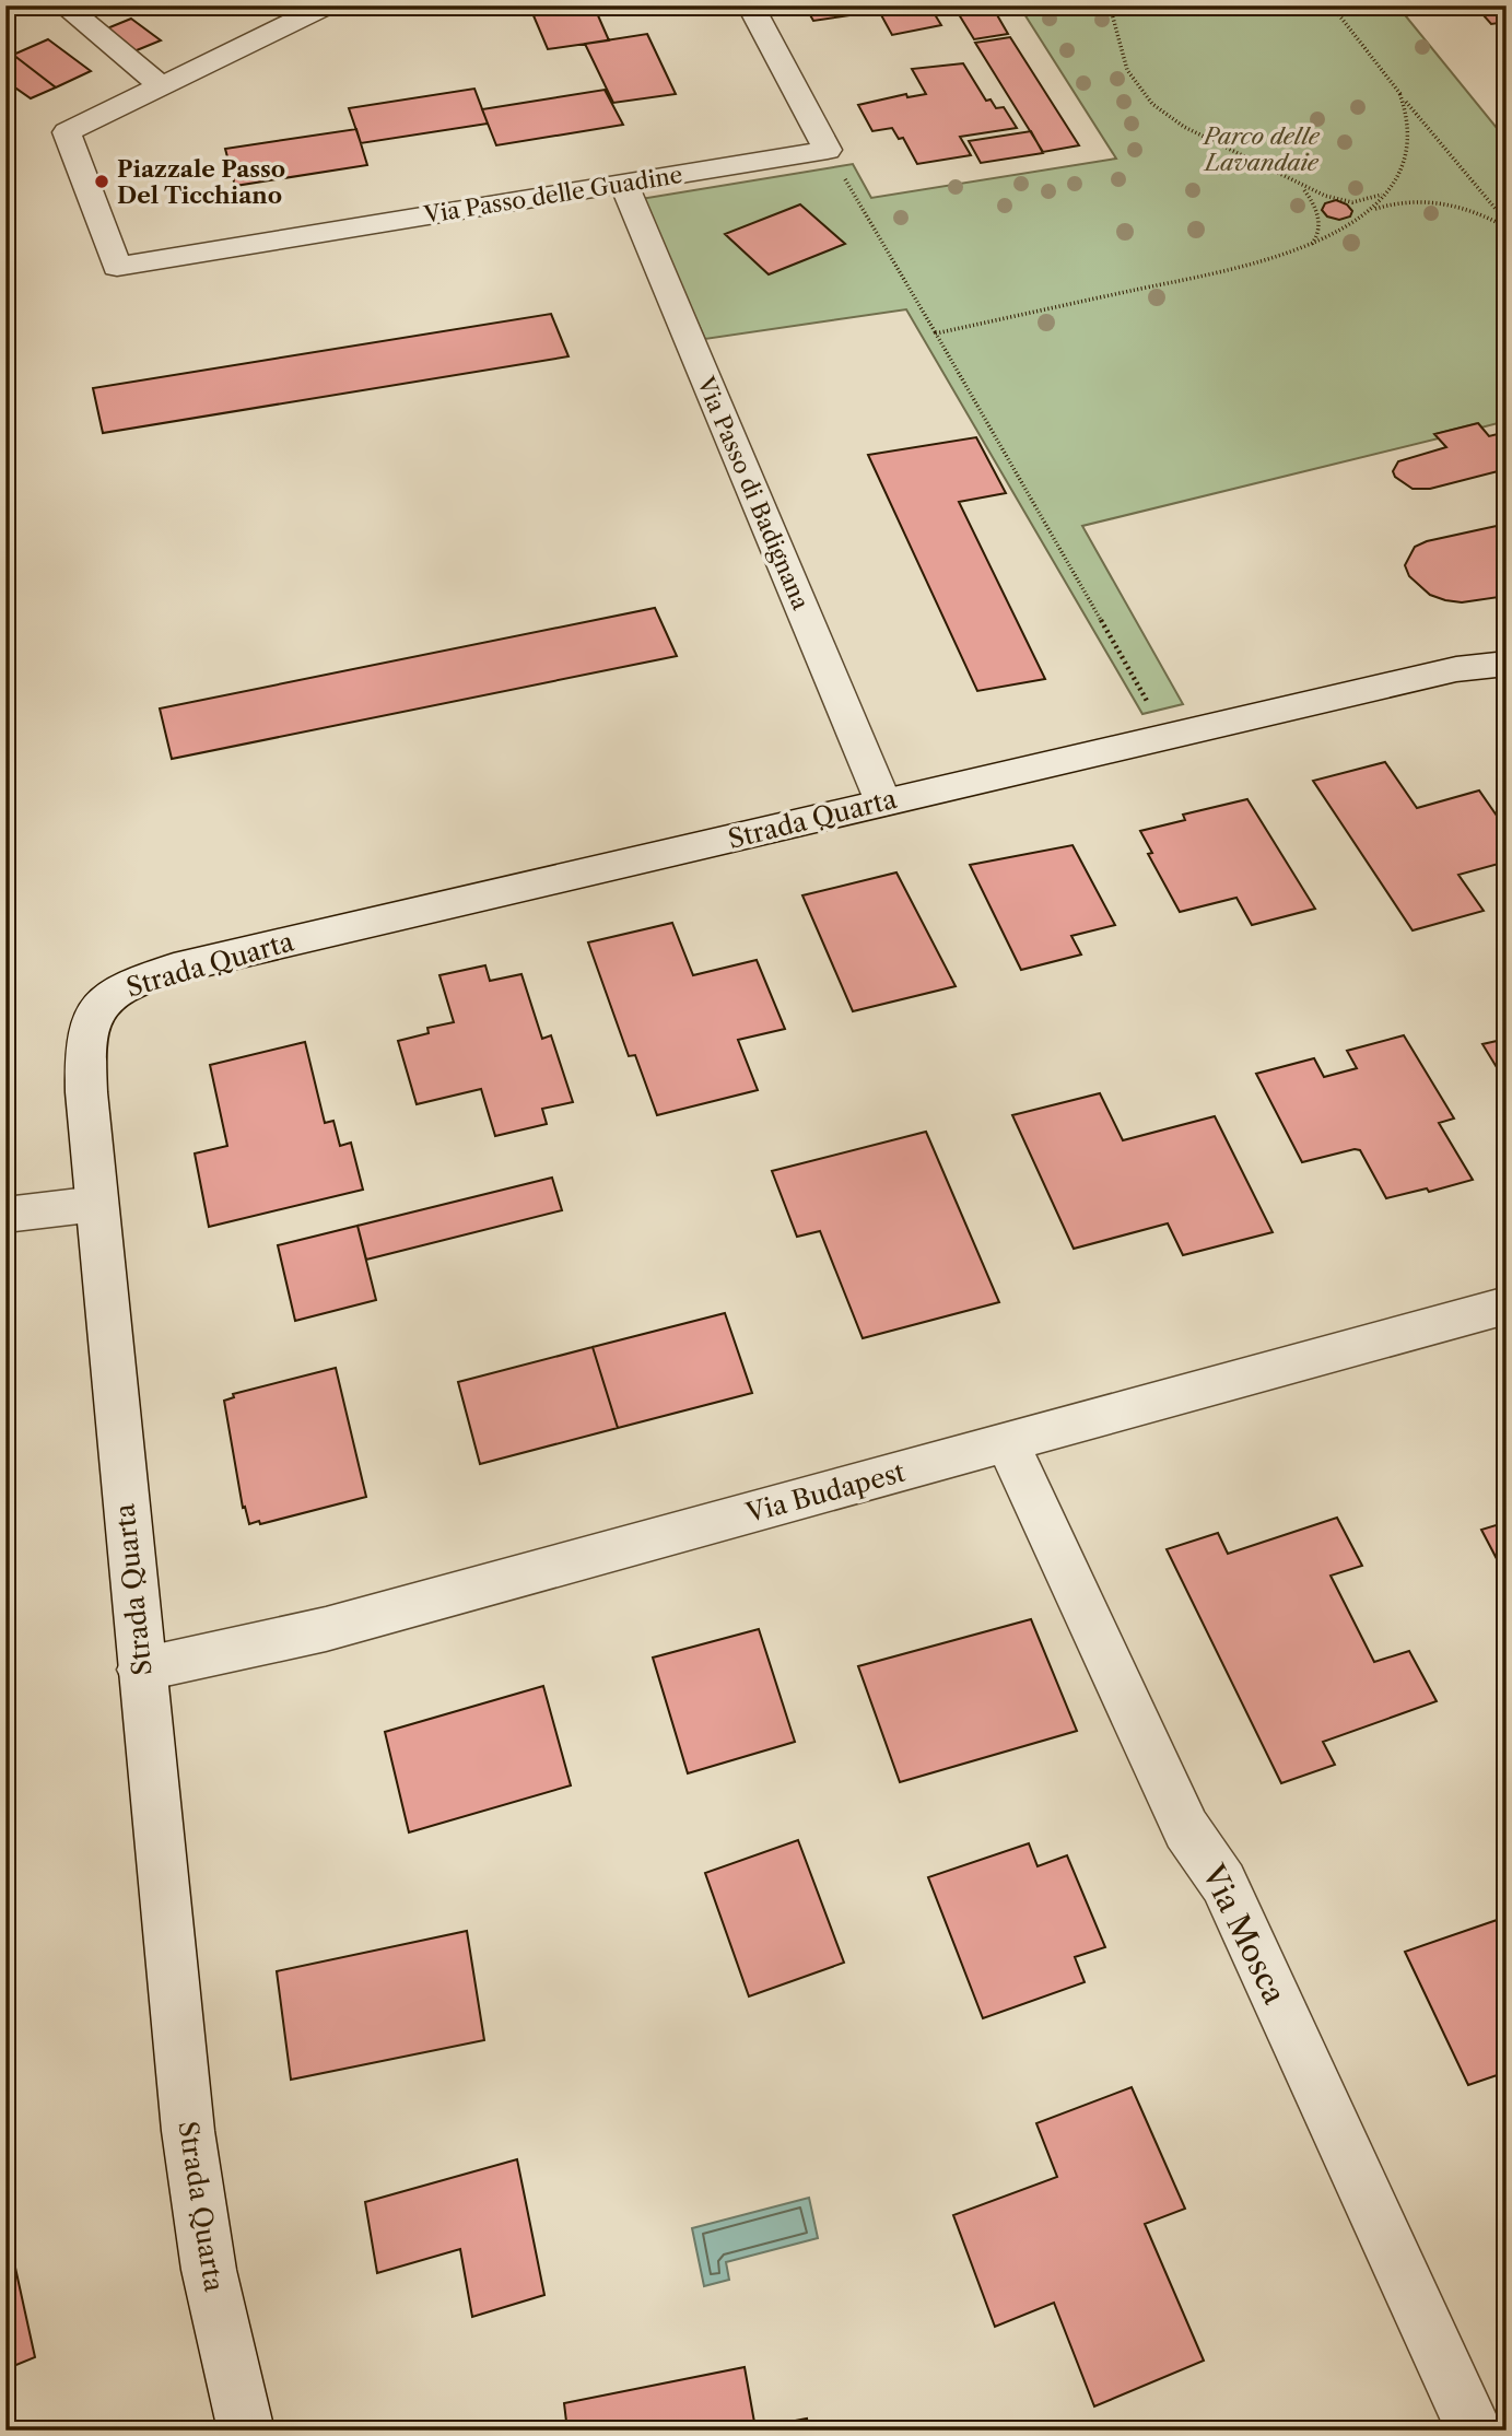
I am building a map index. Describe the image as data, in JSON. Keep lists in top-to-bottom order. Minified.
{"streets":{"street":["Via Passo delle Guadine","Via Passo di Badignana","Strada Quarta","Via Budapest","Via Mosca"]},"crossings":[["Via Passo delle Guadine","Via Passo di Badignana"],["Via Passo di Badignana","Strada Quarta"],["Strada Quarta","Via Budapest"],["Via Budapest","Via Mosca"]],"parks":["Parco delle Lavandaie"],"places":["Piazzale Passo Del Ticchiano"]}
